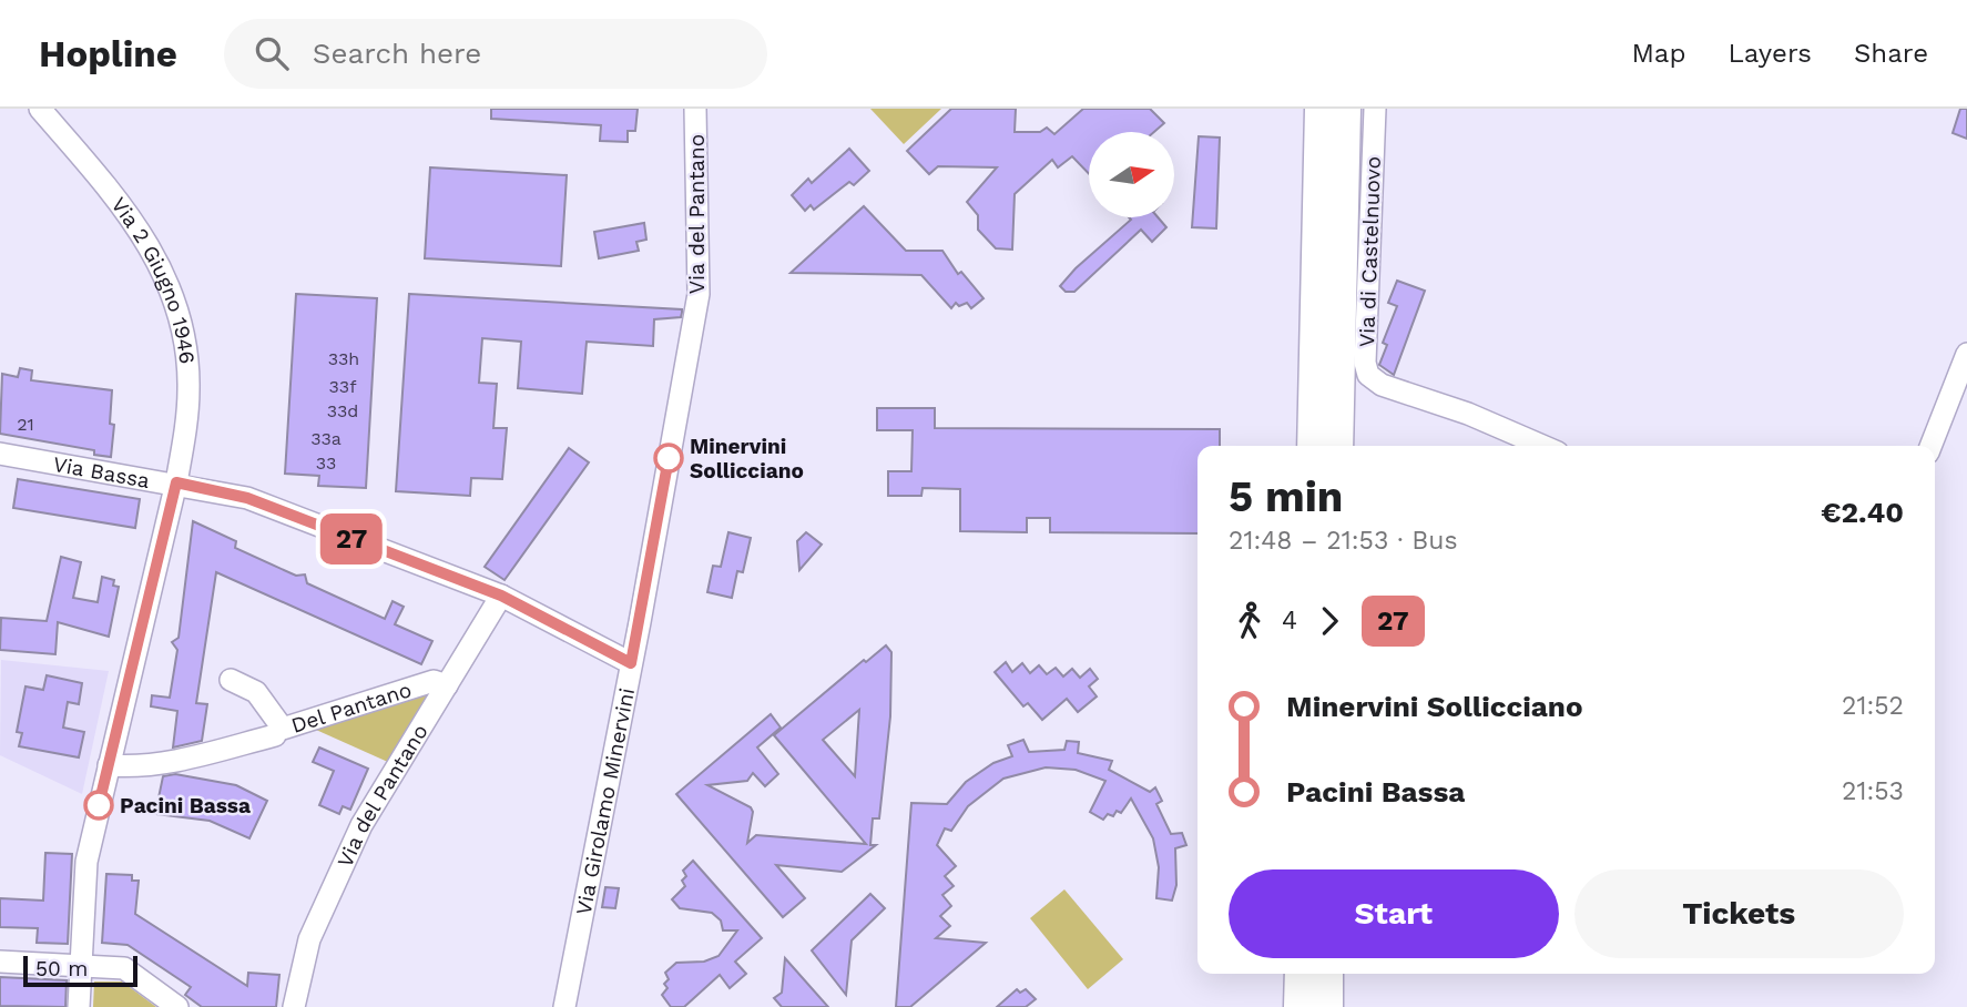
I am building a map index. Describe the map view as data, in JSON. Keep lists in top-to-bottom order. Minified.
{"streets":{"street":["Via del Pantano","Via di Castelnuovo","Via 2 Giugno 1946","Via Bassa","Del Pantano","Via Girolamo Minervini"]},"crossings":[["Via del Pantano","Via Bassa"],["Via del Pantano","Del Pantano"],["Via del Pantano","Via Girolamo Minervini"],["Via 2 Giugno 1946","Via Bassa"],["Via Bassa","Via Girolamo Minervini"]],"places":["Minervini Sollicciano","Pacini Bassa"],"lines":["bus line 27"],"house_numbers":["33h","33f","33d","21","33a","33"],"scale_bar":"50 m","north":"right","page":{"header":"Hopline","search":"Search here","nav":["Map","Layers","Share"],"on_map":"27","heading":["5 min","21:48 – 21:53 · Bus","€2.40"],"legs":["4","27"],"list":[{"name":"Minervini Sollicciano","value":"21:52"},{"name":"Pacini Bassa","value":"21:53"}],"buttons":["Start","Tickets"],"scale":"50 m"}}
